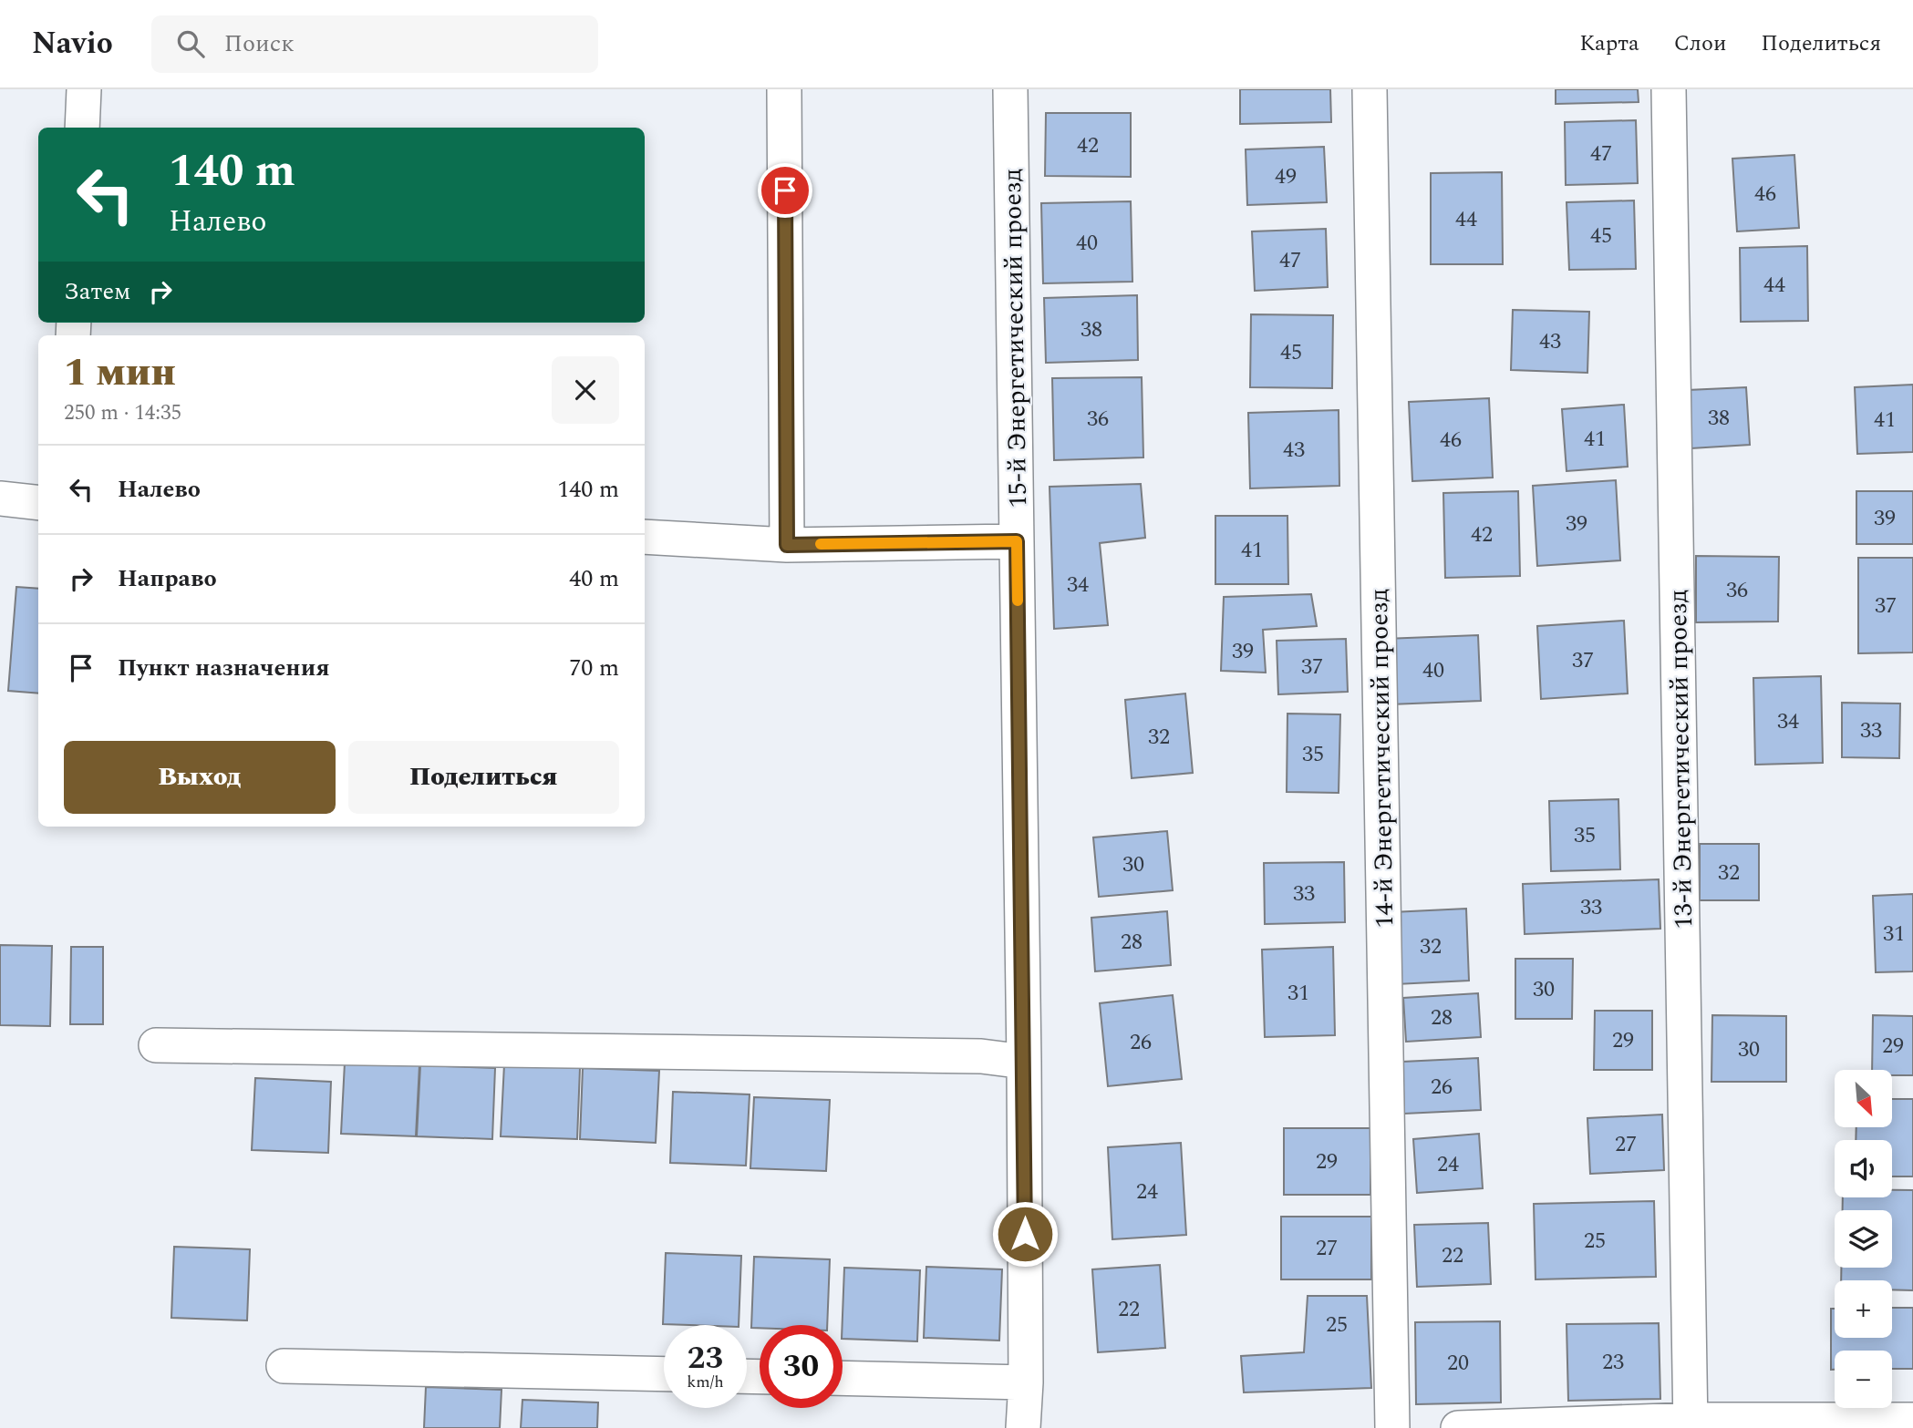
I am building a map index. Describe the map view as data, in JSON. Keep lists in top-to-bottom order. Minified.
{"streets":{"street":["15-й Энергетический проезд","14-й Энергетический проезд","13-й Энергетический проезд"]},"house_numbers":["42","47","49","46","44","45","40","47","44","38","43","45","38","36","41","41","46","43","39","39","42","41","34","36","37","39","37","37","40","34","33","32","35","35","30","32","33","33","31","28","32","30","31","28","29","26","29","30","26","27","29","24","24","25","27","22","22","25","23","20"],"north":"bottom right","page":{"header":"Navio","search":"Поиск","nav":["Карта","Слои","Поделиться"],"turn":["140 m","Налево"],"then":"Затем","heading":["1 мин","250 m · 14:35"],"list":[{"name":"Налево","value":"140 m"},{"name":"Направо","value":"40 m"},{"name":"Пункт назначения","value":"70 m"}],"buttons":["Выход","Поделиться"],"map_buttons":["+","−"],"speed":"23 km/h","limit":"30"}}
